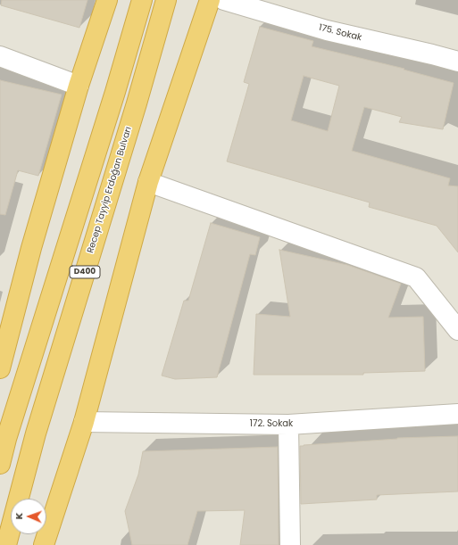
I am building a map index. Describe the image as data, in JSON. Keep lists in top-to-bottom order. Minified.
{"streets":{"highway":["Recep Tayyip Erdoğan Bulvarı","D400"],"street":["175. Sokak","172. Sokak"]},"north":"left"}
